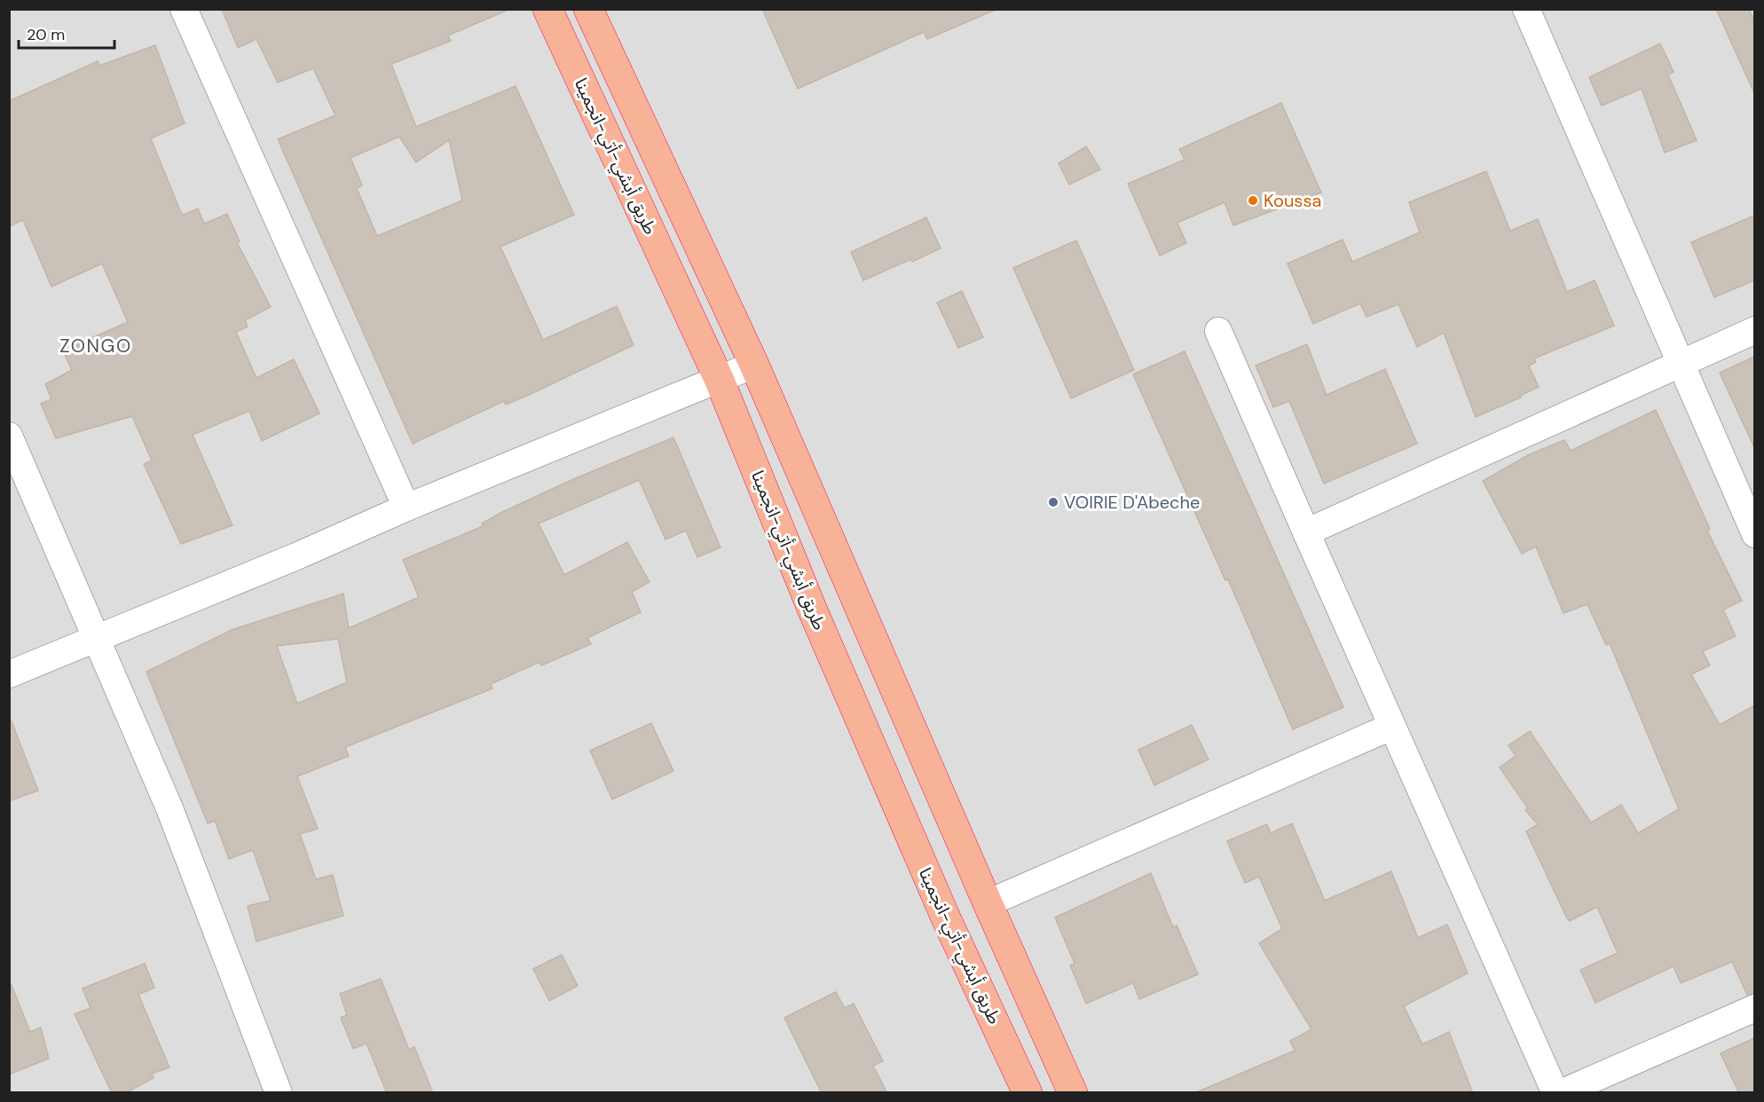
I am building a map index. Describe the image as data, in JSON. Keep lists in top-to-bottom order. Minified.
{"streets":{"highway":["طريق أبشي-أتي-انجمينا"]},"districts":["ZONGO"],"places":["Koussa","VOIRIE D'Abeche"],"scale_bar":"20 m"}
